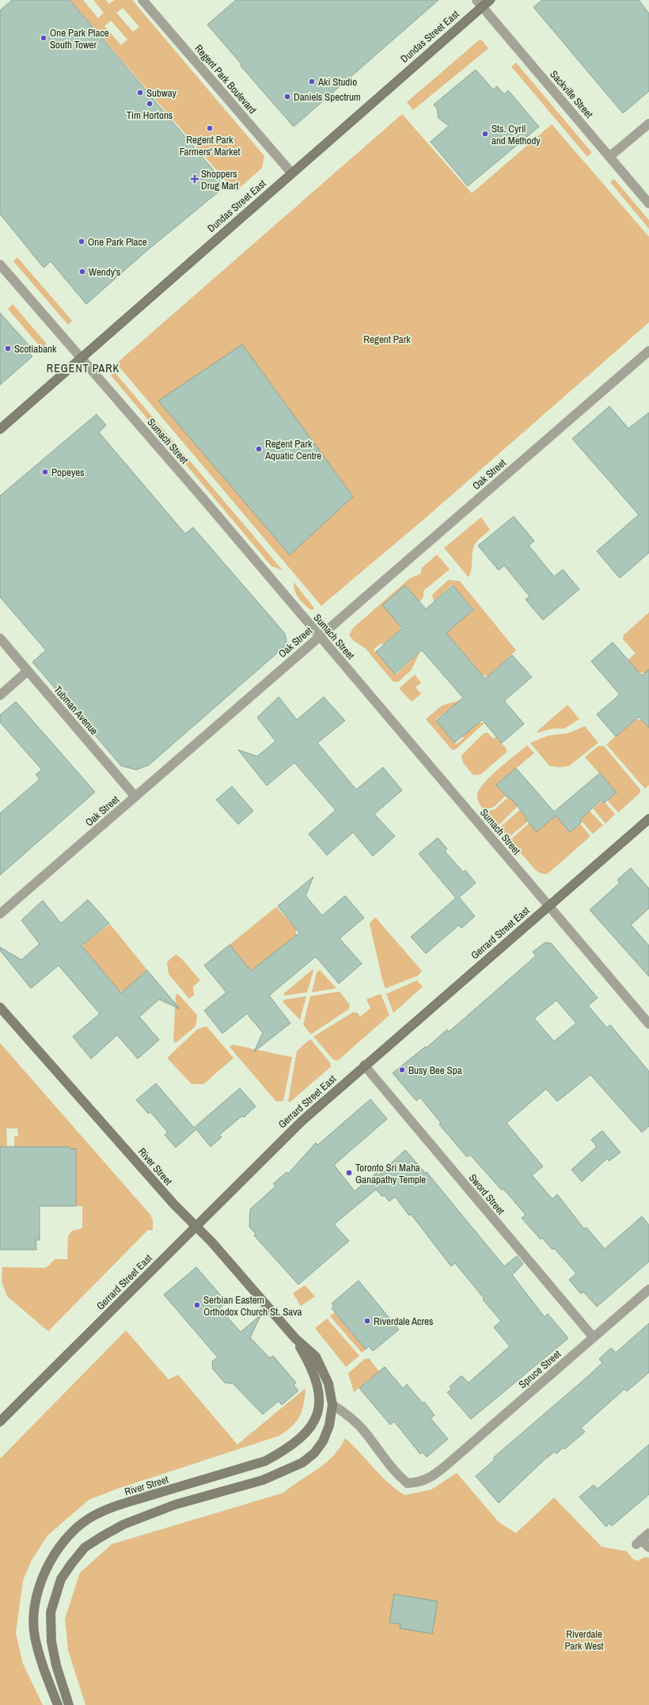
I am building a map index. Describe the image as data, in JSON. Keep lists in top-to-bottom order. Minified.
{"streets":{"main road":["Dundas Street East","Gerrard Street East","River Street"],"street":["Regent Park Boulevard","Sackville Street","Sumach Street","Oak Street","Tubman Avenue","Sword Street","Spruce Street"]},"crossings":[["Dundas Street East","Regent Park Boulevard"],["Dundas Street East","Sackville Street"],["Dundas Street East","Sumach Street"],["Sumach Street","Oak Street"],["Sumach Street","Gerrard Street East"],["Oak Street","Tubman Avenue"],["Gerrard Street East","River Street"],["Gerrard Street East","Sword Street"],["River Street","Spruce Street"],["Sword Street","Spruce Street"]],"districts":["REGENT PARK"],"parks":["Regent Park","Riverdale Park West"],"places":{"other":["One Park Place South Tower","Aki Studio","Subway","Daniels Spectrum","Tim Hortons","Regent Park Farmers' Market","Sts. Cyril and Methody","One Park Place","Wendy's","Scotiabank","Regent Park Aquatic Centre","Popeyes","Busy Bee Spa","Toronto Sri Maha Ganapathy Temple","Serbian Eastern Orthodox Church St. Sava","Riverdale Acres"],"health":["Shoppers Drug Mart"]}}
